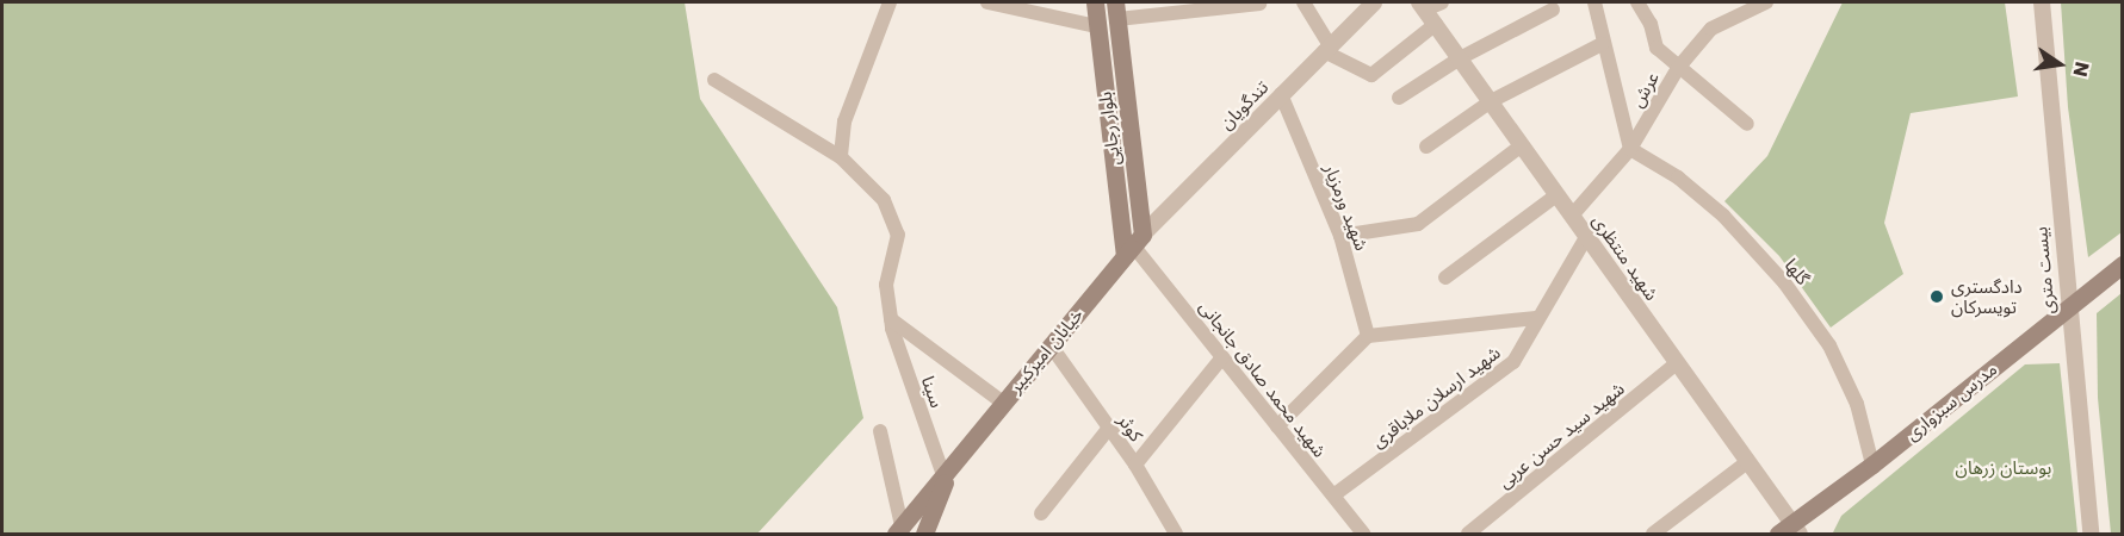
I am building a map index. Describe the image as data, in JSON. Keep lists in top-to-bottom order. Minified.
{"streets":{"main road":["بلوار رجایی","خیابان امیرکبیر","مدرس سبزواری"],"street":["عرش","تندگویان","شهید ورمزیار","شهید منتظری","بیست متری","گلها","شهید محمد صادق جانجانی","سینا","شهید ارسلان ملاباقری","کوثر","شهید سید حسن عربی"]},"crossings":[["عرش","شهید منتظری"],["عرش","گلها"],["تندگویان","بلوار رجایی"],["تندگویان","شهید ورمزیار"],["تندگویان","خیابان امیرکبیر"],["تندگویان","شهید محمد صادق جانجانی"],["بلوار رجایی","خیابان امیرکبیر"],["بلوار رجایی","شهید محمد صادق جانجانی"],["شهید منتظری","شهید ارسلان ملاباقری"],["شهید منتظری","مدرس سبزواری"],["شهید منتظری","شهید سید حسن عربی"],["بیست متری","مدرس سبزواری"],["گلها","مدرس سبزواری"],["خیابان امیرکبیر","شهید محمد صادق جانجانی"],["خیابان امیرکبیر","سینا"],["خیابان امیرکبیر","کوثر"],["شهید محمد صادق جانجانی","شهید ارسلان ملاباقری"]],"parks":["بوستان زرهان"],"places":["دادگستری تویسرکان"],"north":"right"}
